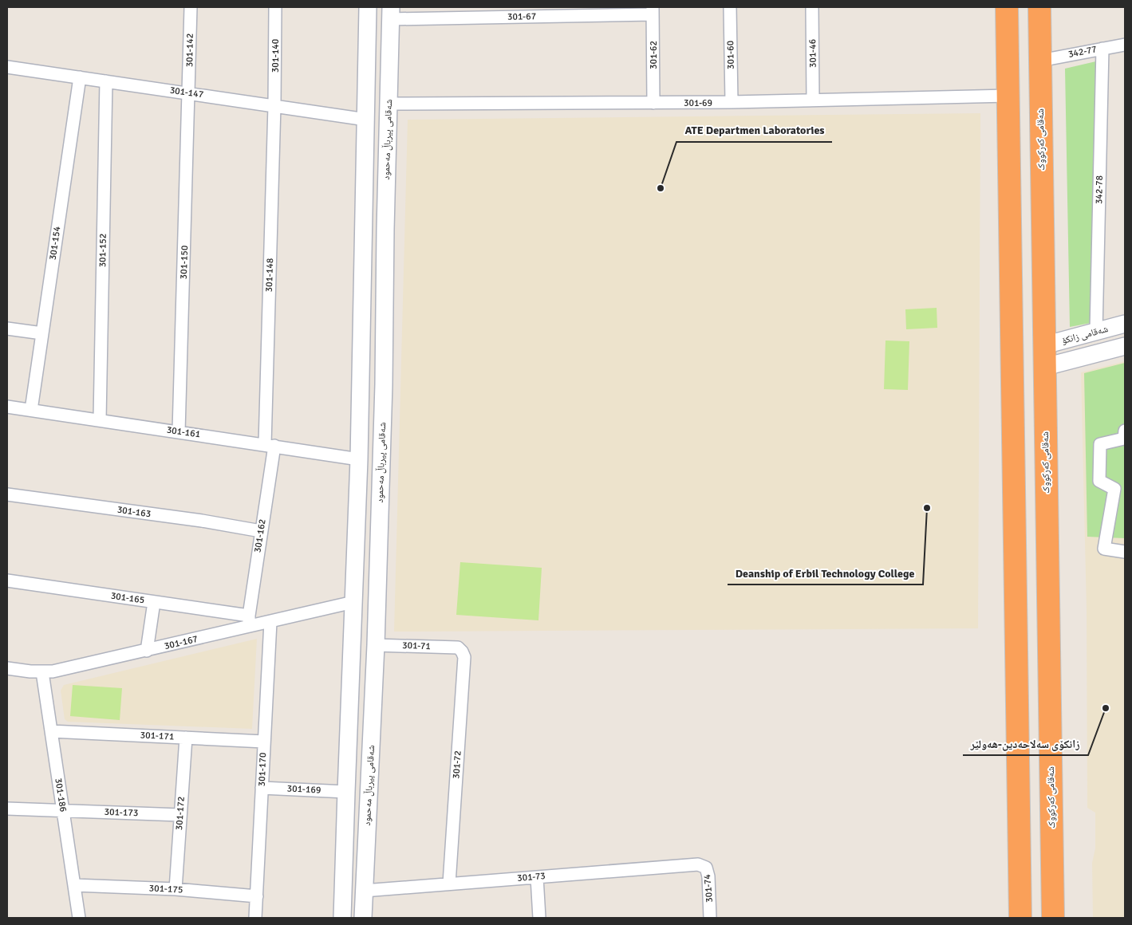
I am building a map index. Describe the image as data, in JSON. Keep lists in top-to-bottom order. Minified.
{"streets":{"highway":["شەقامی کەرکووک"],"main road":["شەقامی پیرباڵ مەحمود","شەقامی زانکۆ"],"street":["301-67","301-142","342-77","301-46","301-62","301-60","301-140","301-147","301-69","342-78","301-154","301-152","301-150","301-148","301-161","301-163","301-162","301-165","301-167","301-71","301-171","301-72","301-170","301-169","301-186","301-173","301-172","301-73","301-74","301-175"]},"crossings":[["301-67","301-62"],["301-67","شەقامی پیرباڵ مەحمود"],["301-142","301-147"],["301-142","301-150"],["342-77","شەقامی کەرکووک"],["342-77","342-78"],["301-46","301-69"],["301-62","301-69"],["301-60","301-69"],["301-140","301-147"],["301-140","301-148"],["301-147","301-154"],["301-147","301-152"],["301-147","301-150"],["301-147","301-148"],["301-69","شەقامی پیرباڵ مەحمود"],["شەقامی پیرباڵ مەحمود","301-71"],["شەقامی پیرباڵ مەحمود","301-73"],["شەقامی کەرکووک","شەقامی زانکۆ"],["342-78","شەقامی زانکۆ"],["301-154","301-161"],["301-152","301-161"],["301-150","301-161"],["301-148","301-161"],["301-148","301-162"],["301-161","301-162"],["301-163","301-162"],["301-162","301-165"],["301-162","301-167"],["301-165","301-167"],["301-167","301-170"],["301-167","301-186"],["301-71","301-72"],["301-171","301-170"],["301-171","301-186"],["301-171","301-172"],["301-72","301-73"],["301-170","301-169"],["301-170","301-175"],["301-186","301-173"],["301-186","301-175"],["301-173","301-172"],["301-172","301-175"],["301-73","301-74"]],"places":["ATE Departmen Laboratories","Deanship of Erbil Technology College","زانکۆی سەلاحەدین-هەولێر"]}
